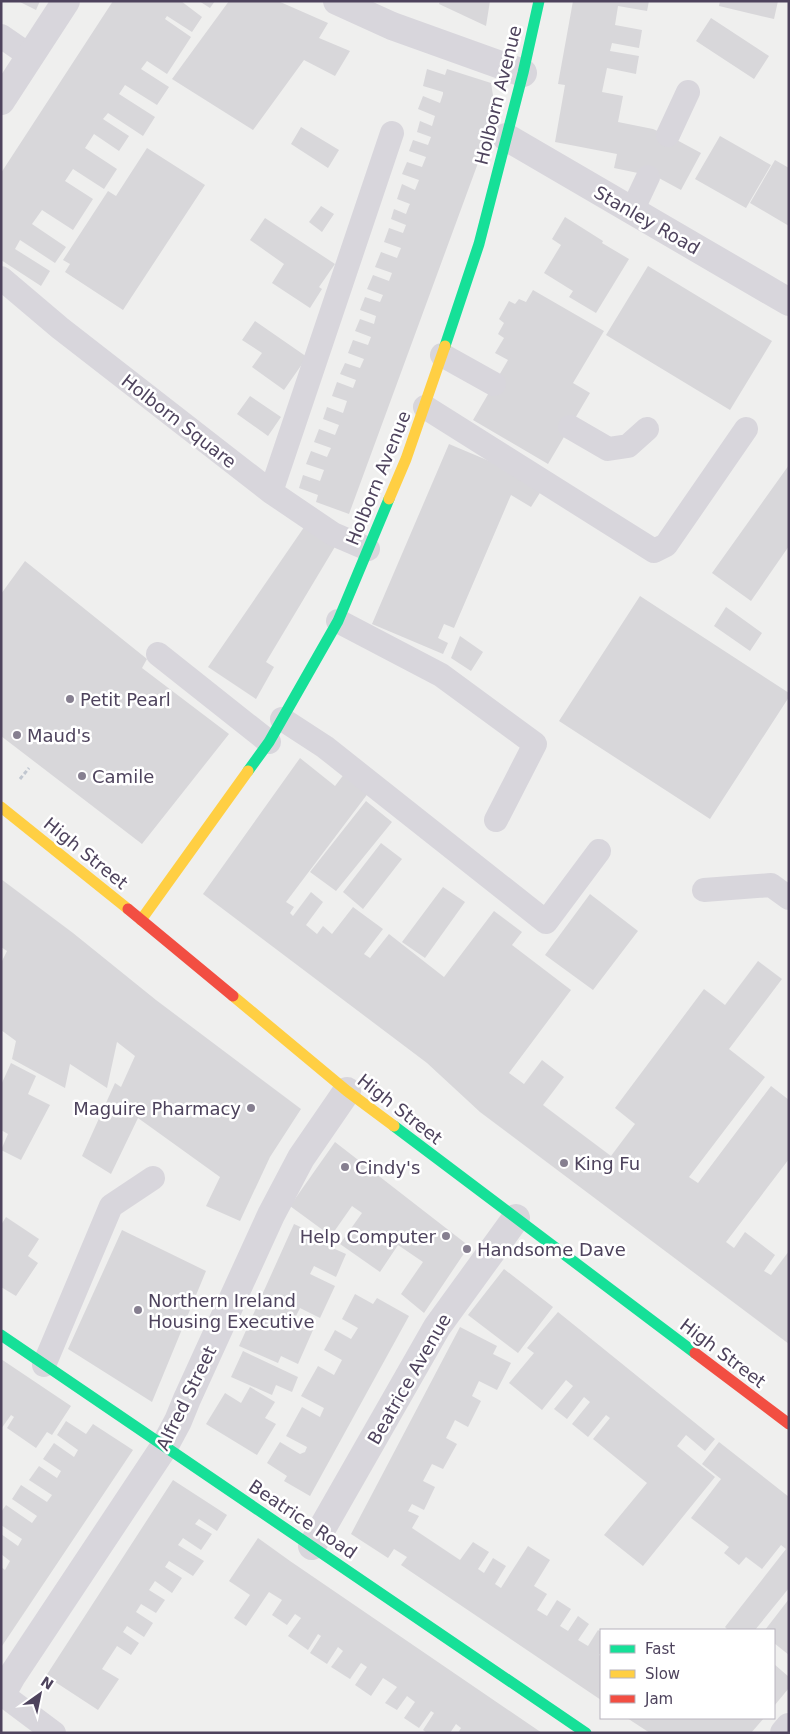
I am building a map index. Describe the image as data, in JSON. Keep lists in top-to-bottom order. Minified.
{"streets":{"street":["Holborn Avenue","Stanley Road","High Street","Beatrice Avenue","Alfred Street","Beatrice Road"],"lane":["Holborn Square"]},"crossings":[["Holborn Avenue","Stanley Road"],["Holborn Avenue","Holborn Square"],["Holborn Avenue","High Street"],["High Street","Beatrice Avenue"],["High Street","Alfred Street"],["Beatrice Avenue","Beatrice Road"],["Alfred Street","Beatrice Road"]],"places":["Petit Pearl","Maud's","Camile","Maguire Pharmacy","King Fu","Cindy's","Help Computer","Handsome Dave","Northern Ireland Housing Executive"],"legend":["Fast","Slow","Jam"],"north":"top right"}
